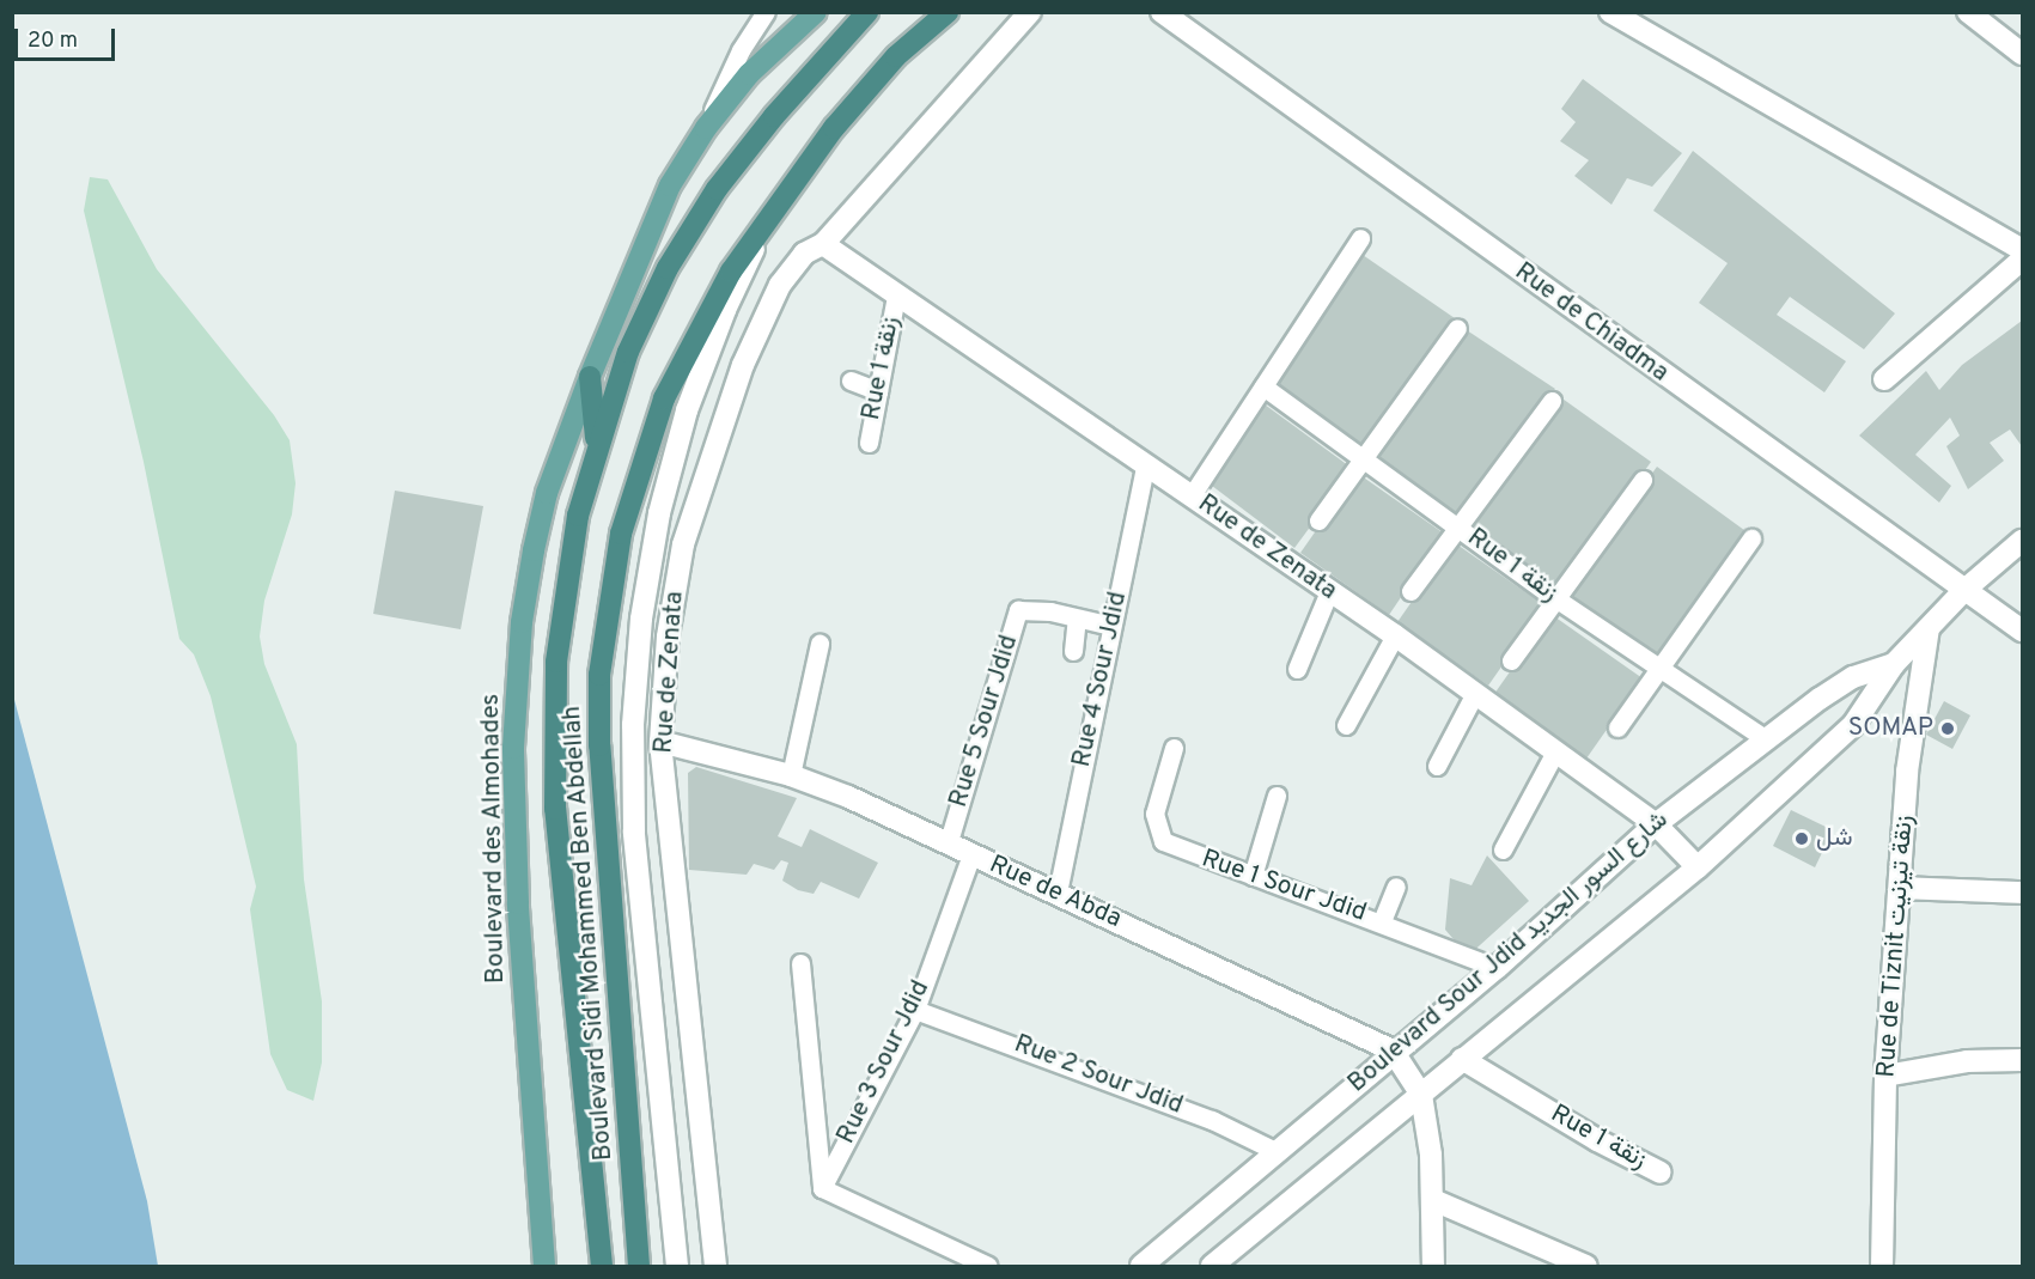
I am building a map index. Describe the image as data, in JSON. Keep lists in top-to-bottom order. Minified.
{"streets":{"highway":["Boulevard Sidi Mohammed Ben Abdellah"],"main road":["Boulevard des Almohades"],"street":["Rue de Chiadma","Rue 1 زنقة","Rue de Zenata","Rue de Abda","Rue de Tiznit زنقة تيزنيت","Boulevard Sour Jdid شارع السور الجديد"],"lane":["Rue 4 Sour Jdid","Rue 5 Sour Jdid","Rue 1 Sour Jdid","Rue 3 Sour Jdid","Rue 2 Sour Jdid"]},"crossings":[["Rue de Chiadma","Boulevard Sour Jdid شارع السور الجديد"],["Rue 1 زنقة","Rue de Zenata"],["Rue 1 زنقة","Boulevard Sour Jdid شارع السور الجديد"],["Rue de Zenata","Rue 4 Sour Jdid"],["Rue de Zenata","Rue de Abda"],["Rue de Zenata","Boulevard Sour Jdid شارع السور الجديد"],["Rue 4 Sour Jdid","Rue 5 Sour Jdid"],["Rue 4 Sour Jdid","Rue de Abda"],["Rue 5 Sour Jdid","Rue de Abda"],["Rue 1 Sour Jdid","Boulevard Sour Jdid شارع السور الجديد"],["Rue de Abda","Boulevard Sour Jdid شارع السور الجديد"],["Rue de Abda","Rue 3 Sour Jdid"],["Rue de Tiznit زنقة تيزنيت","Boulevard Sour Jdid شارع السور الجديد"],["Boulevard Sour Jdid شارع السور الجديد","Rue 2 Sour Jdid"],["Rue 3 Sour Jdid","Rue 2 Sour Jdid"]],"places":["SOMAP","شل"],"scale_bar":"20 m"}
